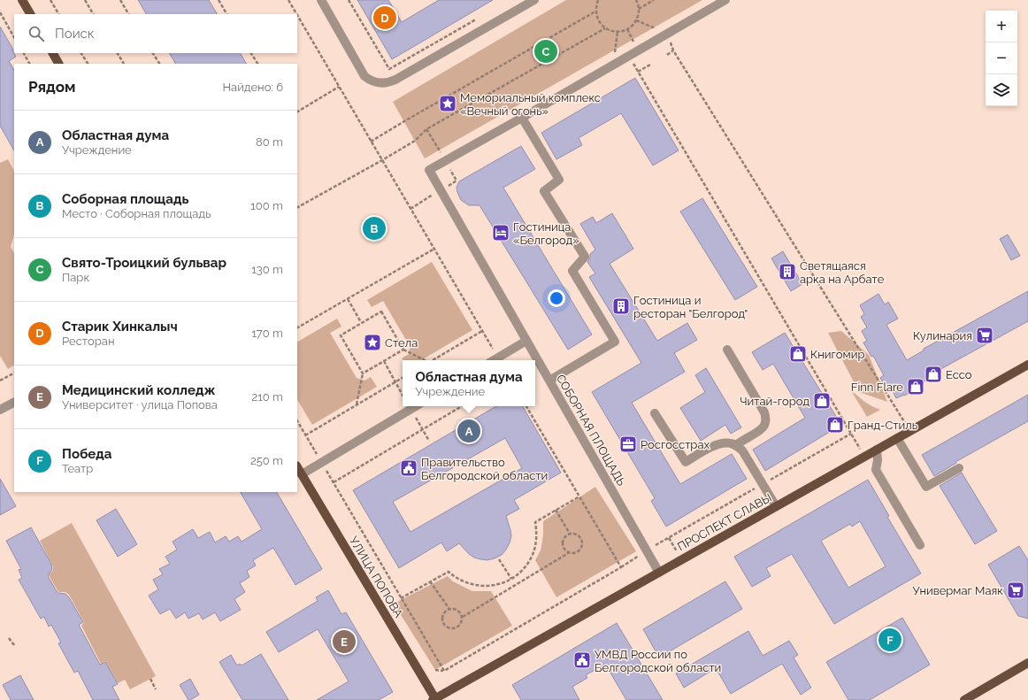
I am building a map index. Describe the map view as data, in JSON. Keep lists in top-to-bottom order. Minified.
{"streets":{"main road":["ПРОСПЕКТ СЛАВЫ","УЛИЦА ПОПОВА"],"street":["СОБОРНАЯ ПЛОЩАДЬ"]},"crossings":[["СОБОРНАЯ ПЛОЩАДЬ","ПРОСПЕКТ СЛАВЫ"],["ПРОСПЕКТ СЛАВЫ","УЛИЦА ПОПОВА"]],"places":{"place":["Мемориальный комплекс «Вечный огонь»","Стела"],"hotel":["Гостиница «Белгород»"],"building":["Светящаяся арка на Арбате","Гостиница и ресторан \"Белгород\""],"supermarket":["Кулинария","Универмаг Маяк"],"shop":["Книгомир","Ecco","Finn Flare","Читай-город","Гранд-Стиль"],"office":["Росгосстрах"],"public building":["Правительство Белгородской области","УМВД России по Белгородской области"]},"page":{"pins":["D","C","B","A","F","E"],"map_buttons":["+","−"],"search":"Поиск","heading":["Рядом","Найдено: 6"],"list":[{"mark":"A","name":"Областная дума","note":"Учреждение","value":"80 m"},{"mark":"B","name":"Соборная площадь","note":"Место · Соборная площадь","value":"100 m"},{"mark":"C","name":"Свято-Троицкий бульвар","note":"Парк","value":"130 m"},{"mark":"D","name":"Старик Хинкалыч","note":"Ресторан","value":"170 m"},{"mark":"E","name":"Медицинский колледж","note":"Университет · улица Попова","value":"210 m"},{"mark":"F","name":"Победа","note":"Театр","value":"250 m"}],"popup":["Областная дума","Учреждение"]}}
